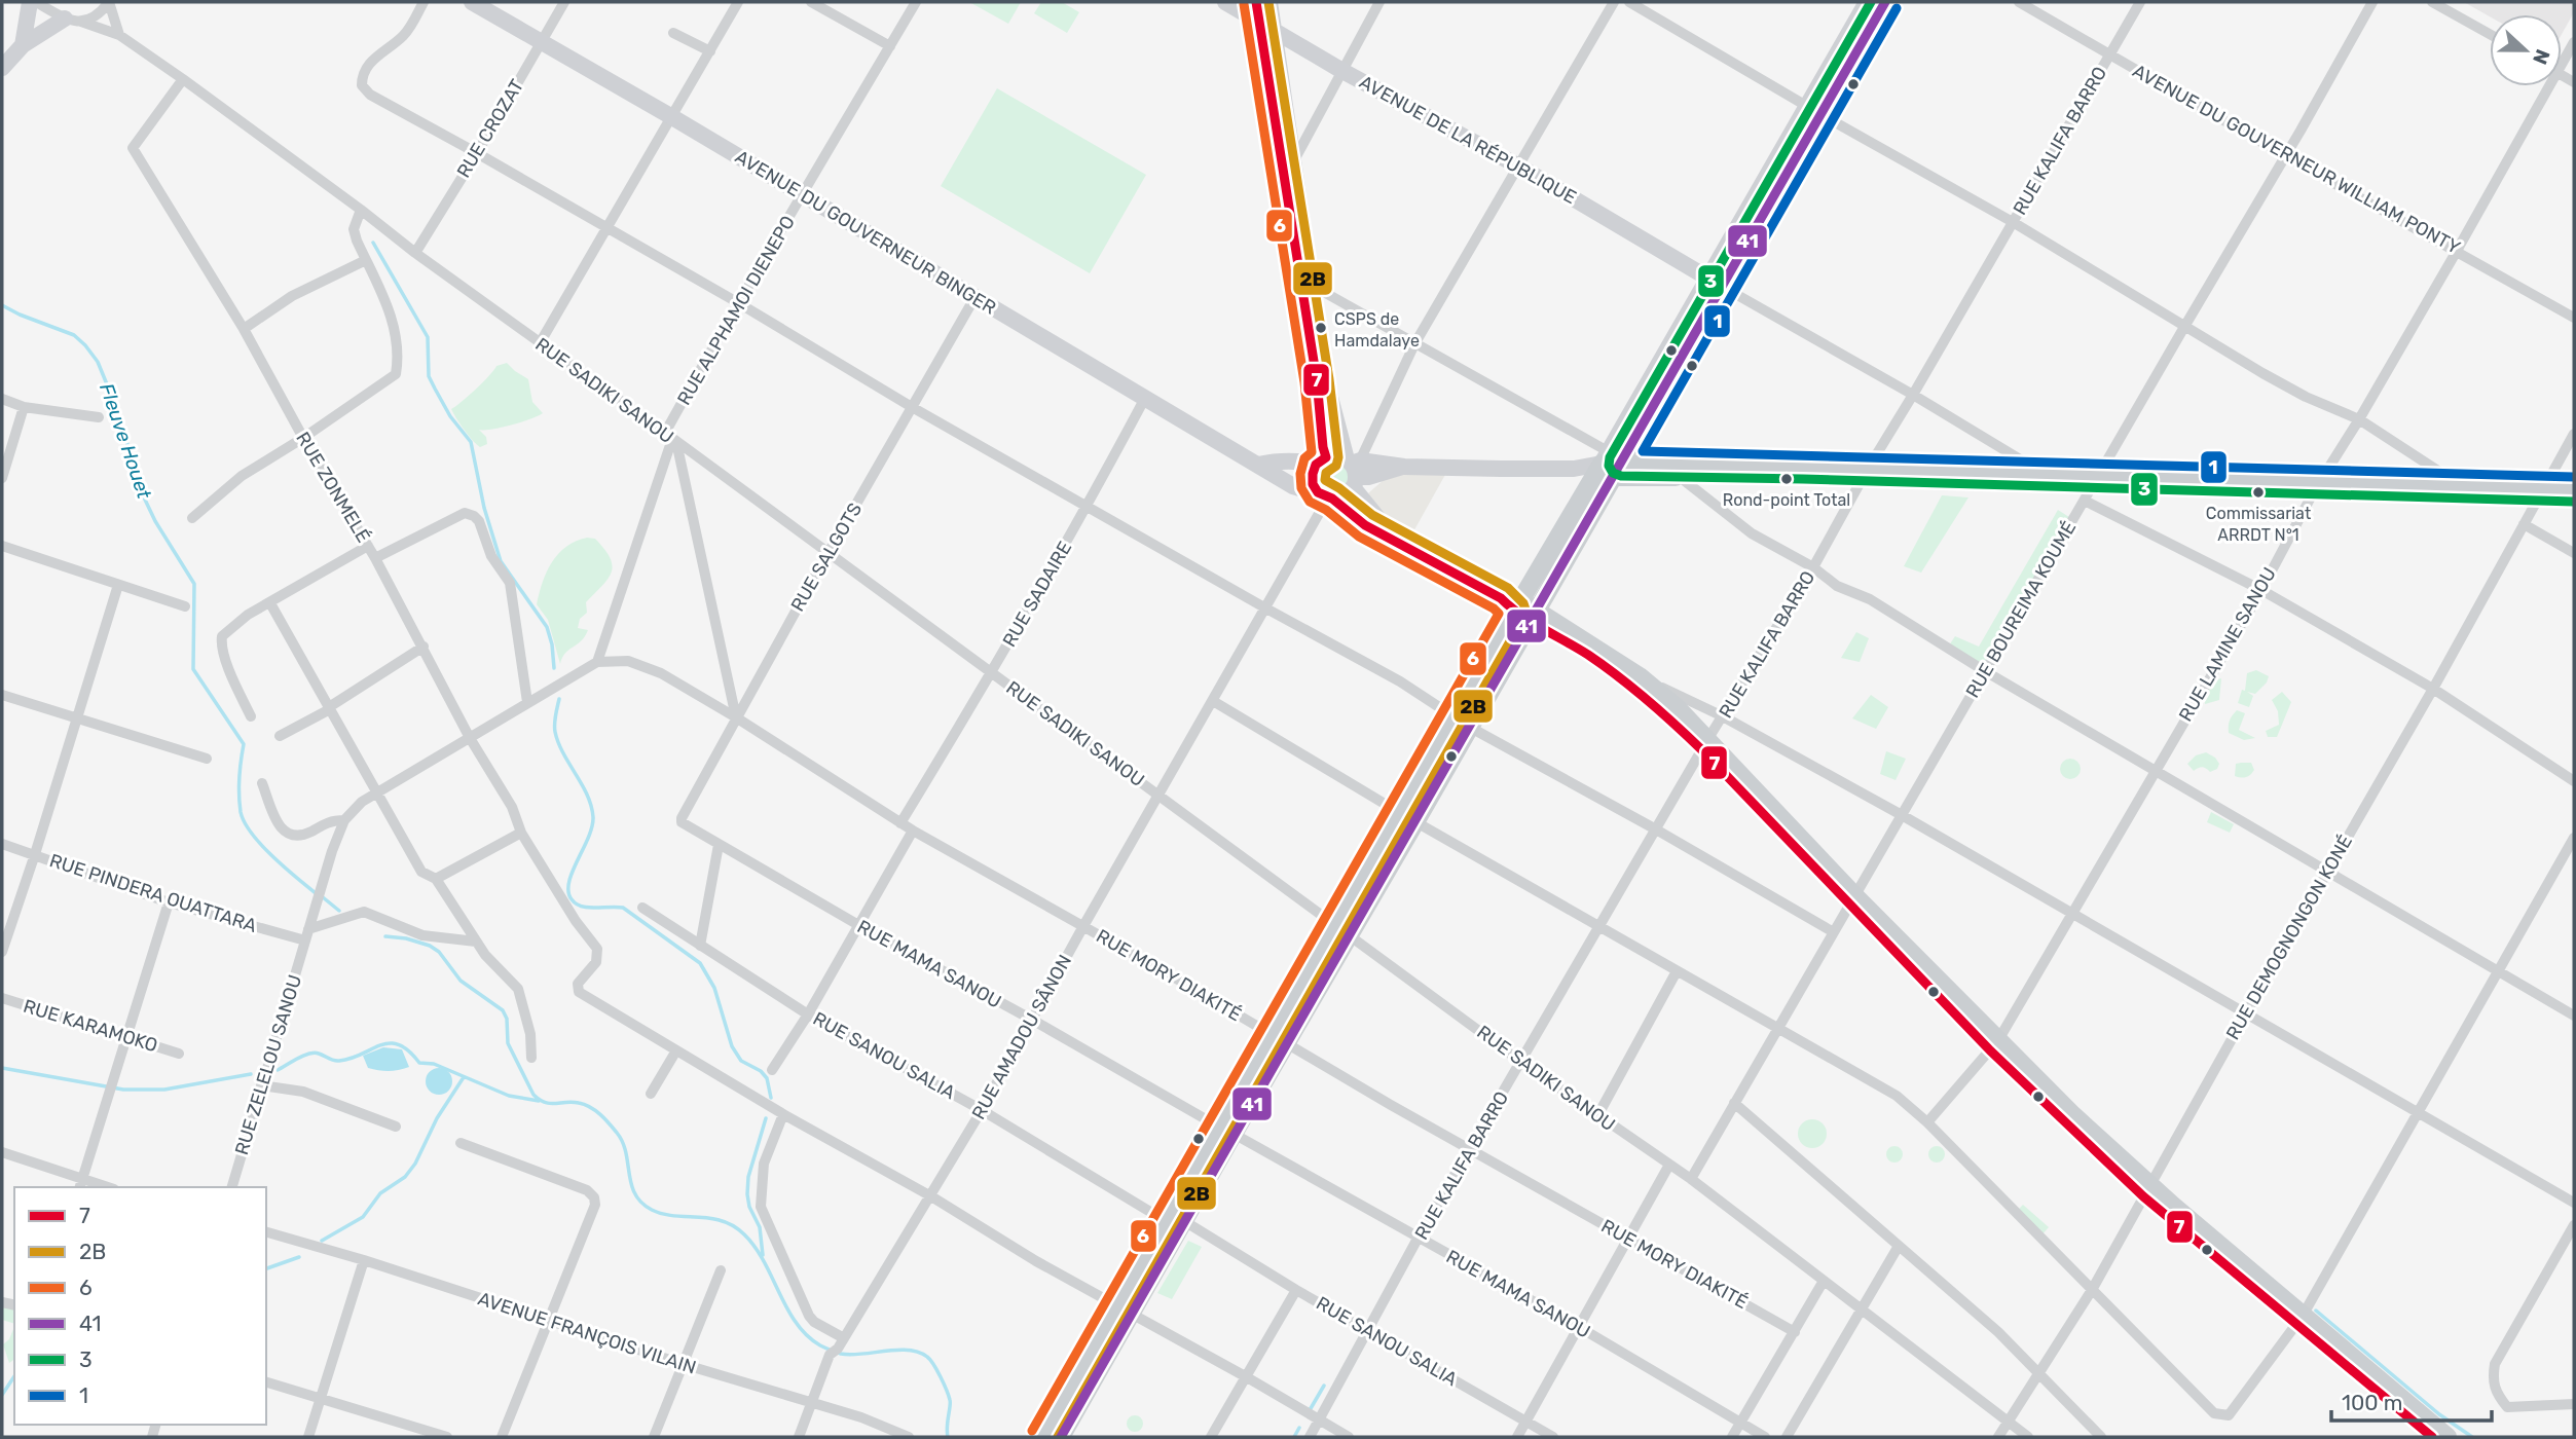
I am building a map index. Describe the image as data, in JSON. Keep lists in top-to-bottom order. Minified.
{"streets":{"main road":["AVENUE DE LA RÉPUBLIQUE","AVENUE DU GOUVERNEUR BINGER"],"street":["RUE CROZAT","RUE KALIFA BARRO","AVENUE DU GOUVERNEUR WILLIAM PONTY","RUE ALPHAMOI DIENEPO","RUE SADIKI SANOU","RUE ZONMELÉ","RUE SALGOTS","RUE SADAIRE","RUE BOUREIMA KOUMÉ","RUE LAMINE SANOU","RUE PINDERA OUATTARA","RUE DEMOGNONGON KONÉ","RUE MAMA SANOU","RUE MORY DIAKITÉ","RUE KARAMOKO","RUE AMADOU SÂNON","RUE SANOU SALIA","RUE ZELELOU SANOU","AVENUE FRANÇOIS VILAIN"]},"crossings":[["RUE CROZAT","AVENUE DU GOUVERNEUR BINGER"],["RUE CROZAT","RUE SADIKI SANOU"],["RUE KALIFA BARRO","AVENUE DU GOUVERNEUR WILLIAM PONTY"],["RUE KALIFA BARRO","RUE SADIKI SANOU"],["RUE KALIFA BARRO","RUE MAMA SANOU"],["RUE KALIFA BARRO","RUE MORY DIAKITÉ"],["RUE KALIFA BARRO","RUE SANOU SALIA"],["AVENUE DU GOUVERNEUR WILLIAM PONTY","RUE BOUREIMA KOUMÉ"],["AVENUE DU GOUVERNEUR WILLIAM PONTY","RUE LAMINE SANOU"],["AVENUE DU GOUVERNEUR BINGER","RUE ALPHAMOI DIENEPO"],["AVENUE DU GOUVERNEUR BINGER","RUE SALGOTS"],["AVENUE DU GOUVERNEUR BINGER","RUE SADAIRE"],["AVENUE DU GOUVERNEUR BINGER","RUE AMADOU SÂNON"],["RUE ALPHAMOI DIENEPO","RUE SADIKI SANOU"],["RUE ALPHAMOI DIENEPO","RUE MORY DIAKITÉ"],["RUE SADIKI SANOU","RUE ZONMELÉ"],["RUE SADIKI SANOU","RUE SALGOTS"],["RUE SADIKI SANOU","RUE SADAIRE"],["RUE SADIKI SANOU","RUE BOUREIMA KOUMÉ"],["RUE SADIKI SANOU","RUE DEMOGNONGON KONÉ"],["RUE SADIKI SANOU","RUE AMADOU SÂNON"],["RUE SALGOTS","RUE MAMA SANOU"],["RUE SALGOTS","RUE MORY DIAKITÉ"],["RUE SADAIRE","RUE MORY DIAKITÉ"],["RUE PINDERA OUATTARA","RUE ZELELOU SANOU"],["RUE MAMA SANOU","RUE AMADOU SÂNON"],["RUE MORY DIAKITÉ","RUE AMADOU SÂNON"],["RUE AMADOU SÂNON","RUE SANOU SALIA"],["RUE AMADOU SÂNON","AVENUE FRANÇOIS VILAIN"]],"water":["Fleuve Houet"],"places":["CSPS de Hamdalaye","Rond-point Total","Commissariat ARRDT N°1"],"lines":["transit line 7","transit line 2B","transit line 41","transit line 3","transit line 6","transit line 1"],"legend":["7","2B","6","41","3","1"],"scale_bar":"100 m","north":"right"}
